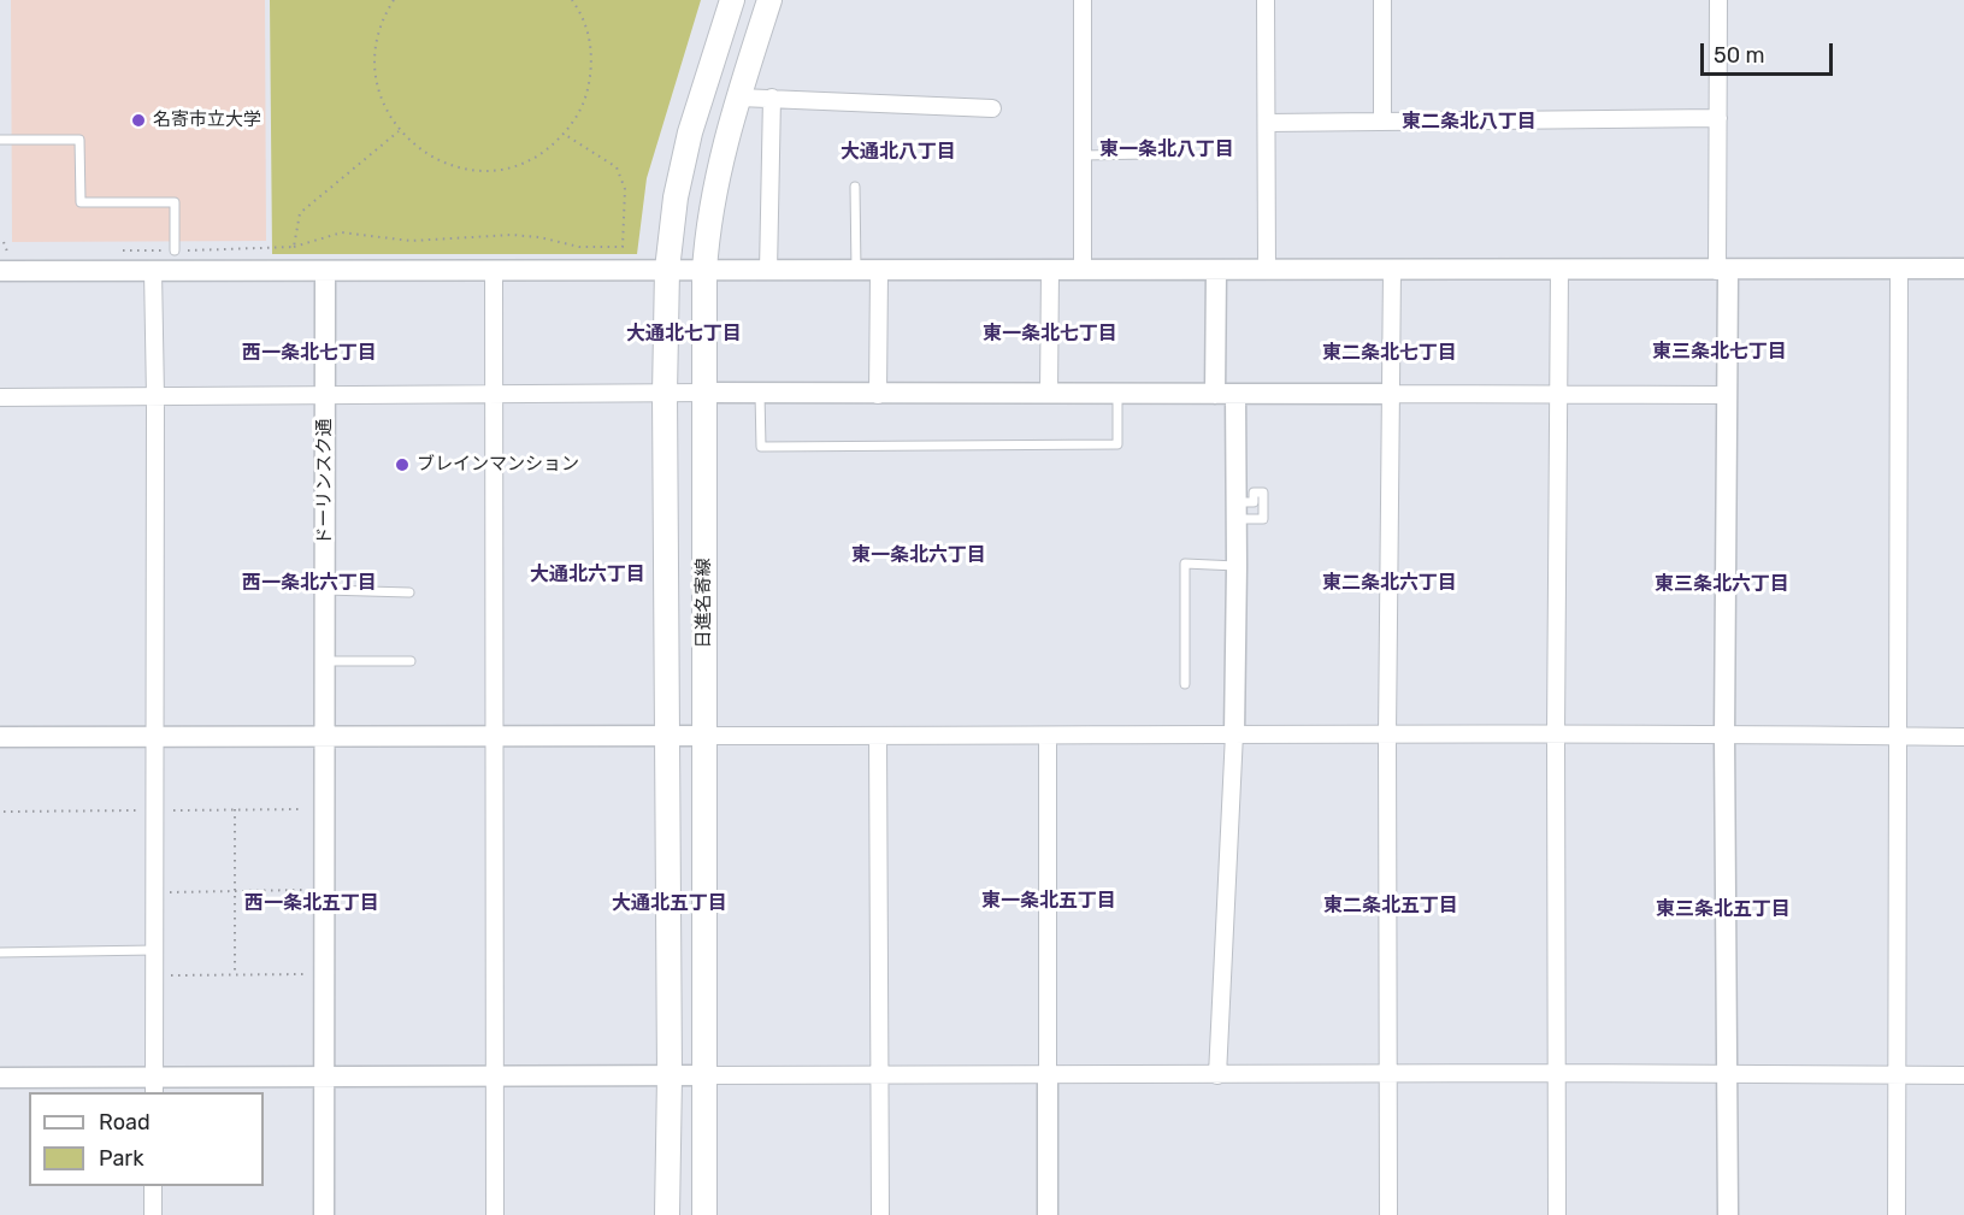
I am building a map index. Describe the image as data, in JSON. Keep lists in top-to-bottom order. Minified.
{"streets":{"main road":["日進名寄線"],"street":["ドーリンスク通"]},"districts":["東二条北八丁目","東一条北八丁目","大通北八丁目","大通北七丁目","東一条北七丁目","東三条北七丁目","西一条北七丁目","東二条北七丁目","東一条北六丁目","大通北六丁目","西一条北六丁目","東二条北六丁目","東三条北六丁目","東一条北五丁目","西一条北五丁目","大通北五丁目","東二条北五丁目","東三条北五丁目"],"places":["名寄市立大学","ブレインマンション"],"legend":["Road","Park"],"scale_bar":"50 m"}
